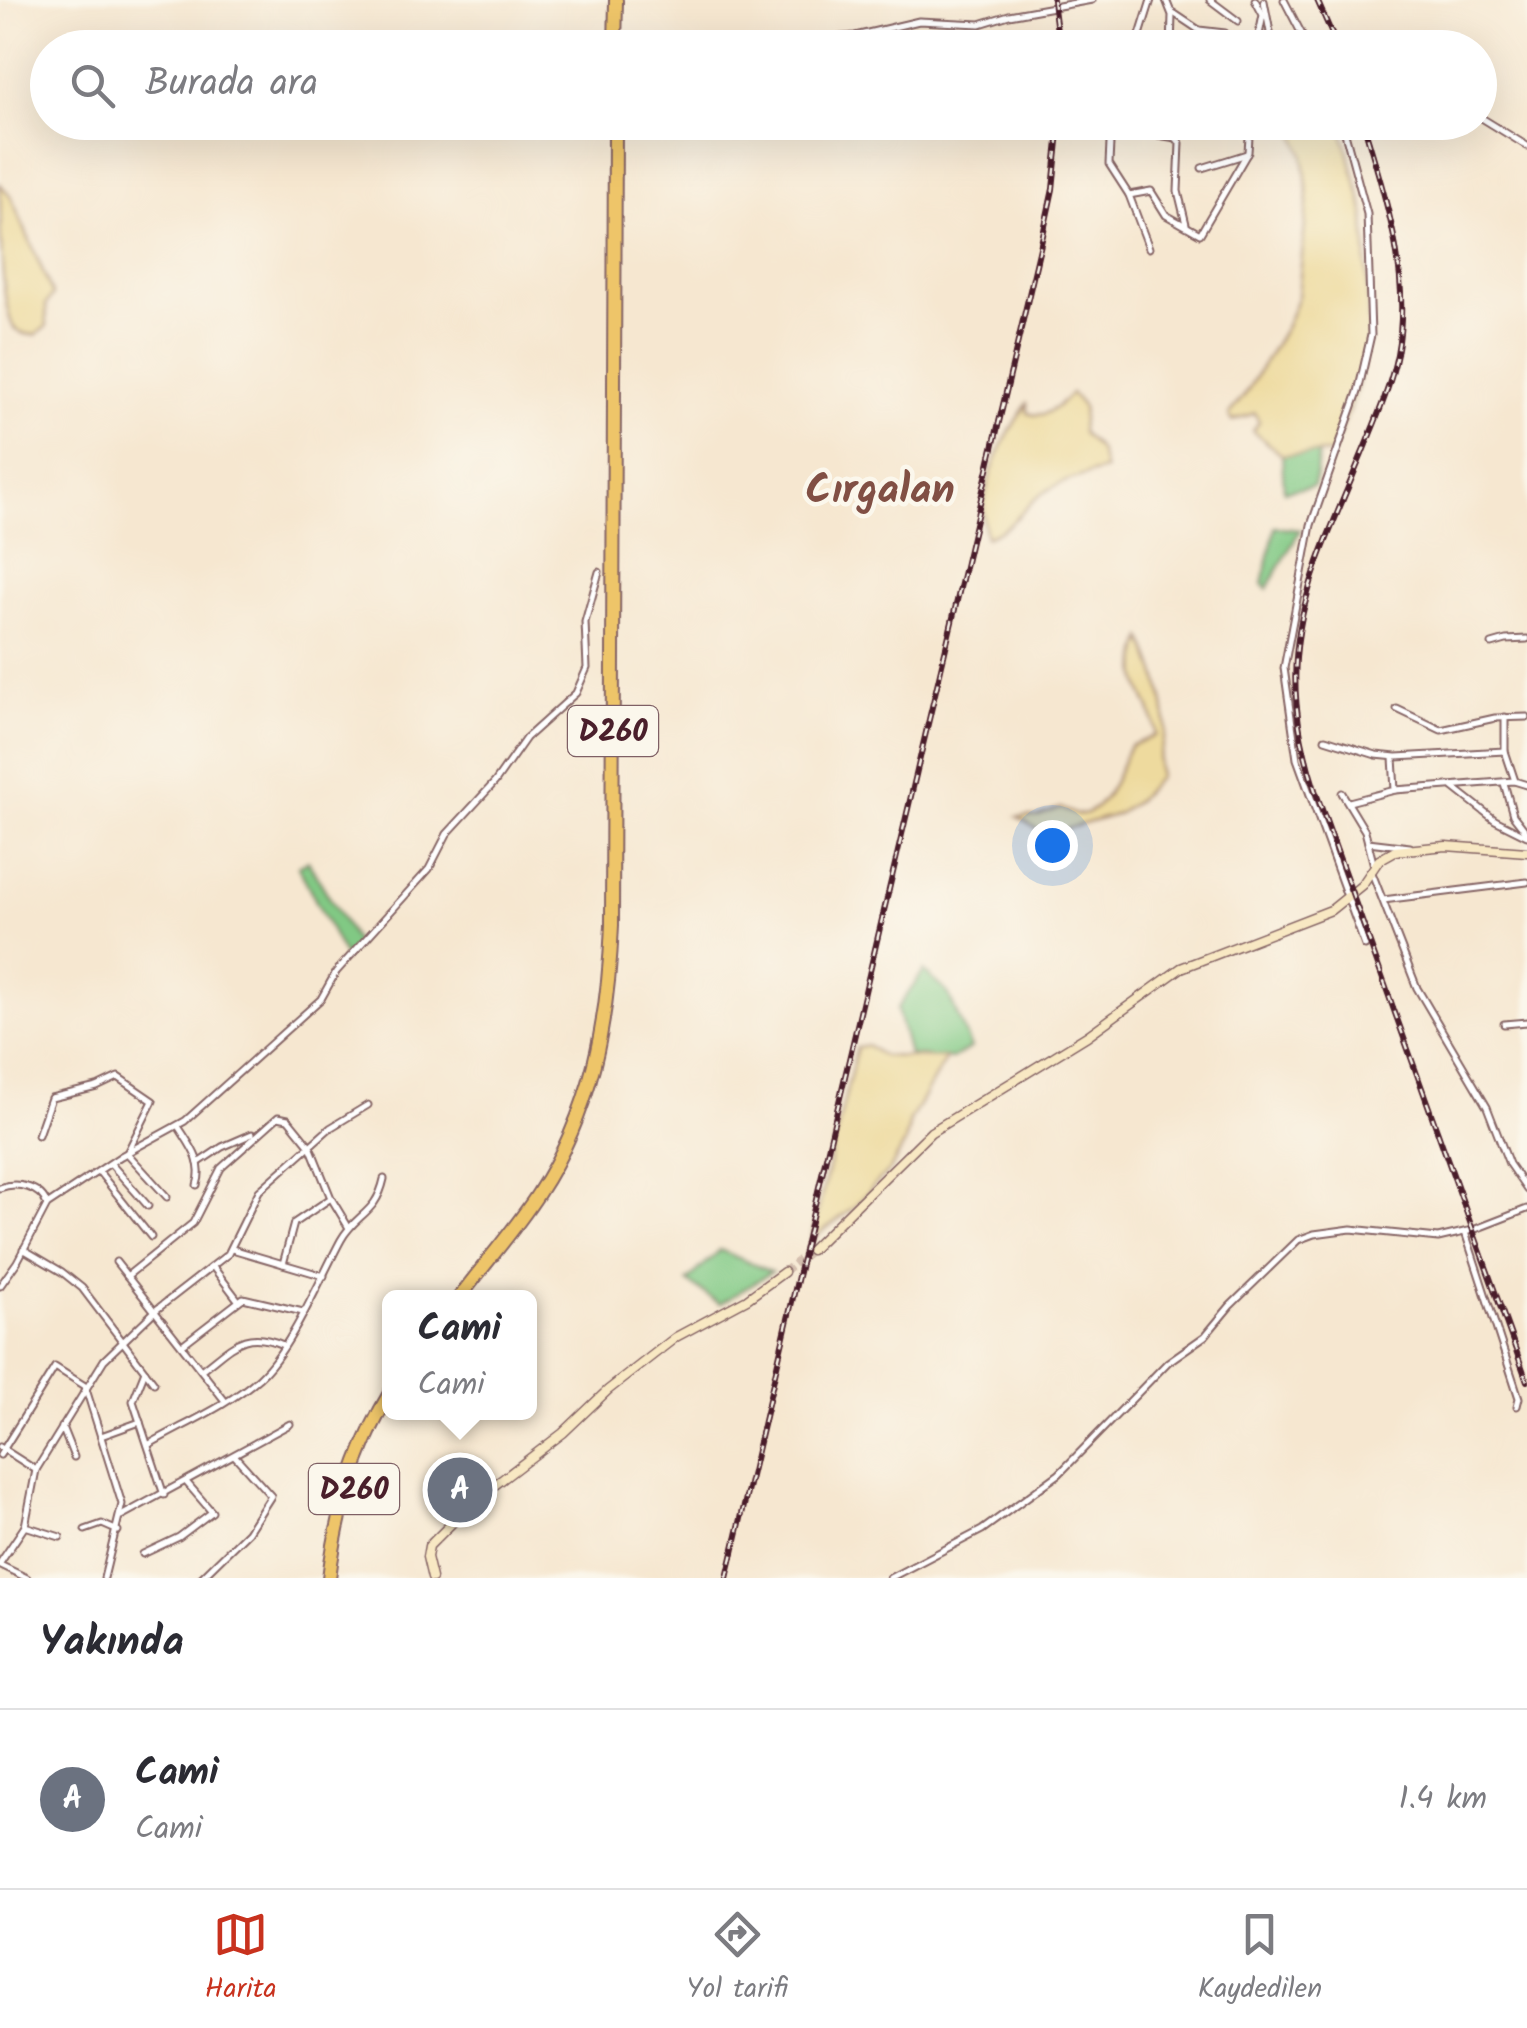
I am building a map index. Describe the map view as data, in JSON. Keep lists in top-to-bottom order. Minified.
{"streets":{"highway":["D260"]},"districts":["Cırgalan"],"page":{"search":"Burada ara","popup":["Cami","Cami"],"pins":"A","heading":"Yakında","list":[{"mark":"A","name":"Cami","note":"Cami","value":"1.4 km"}],"nav":["Harita","Yol tarifi","Kaydedilen"]}}
